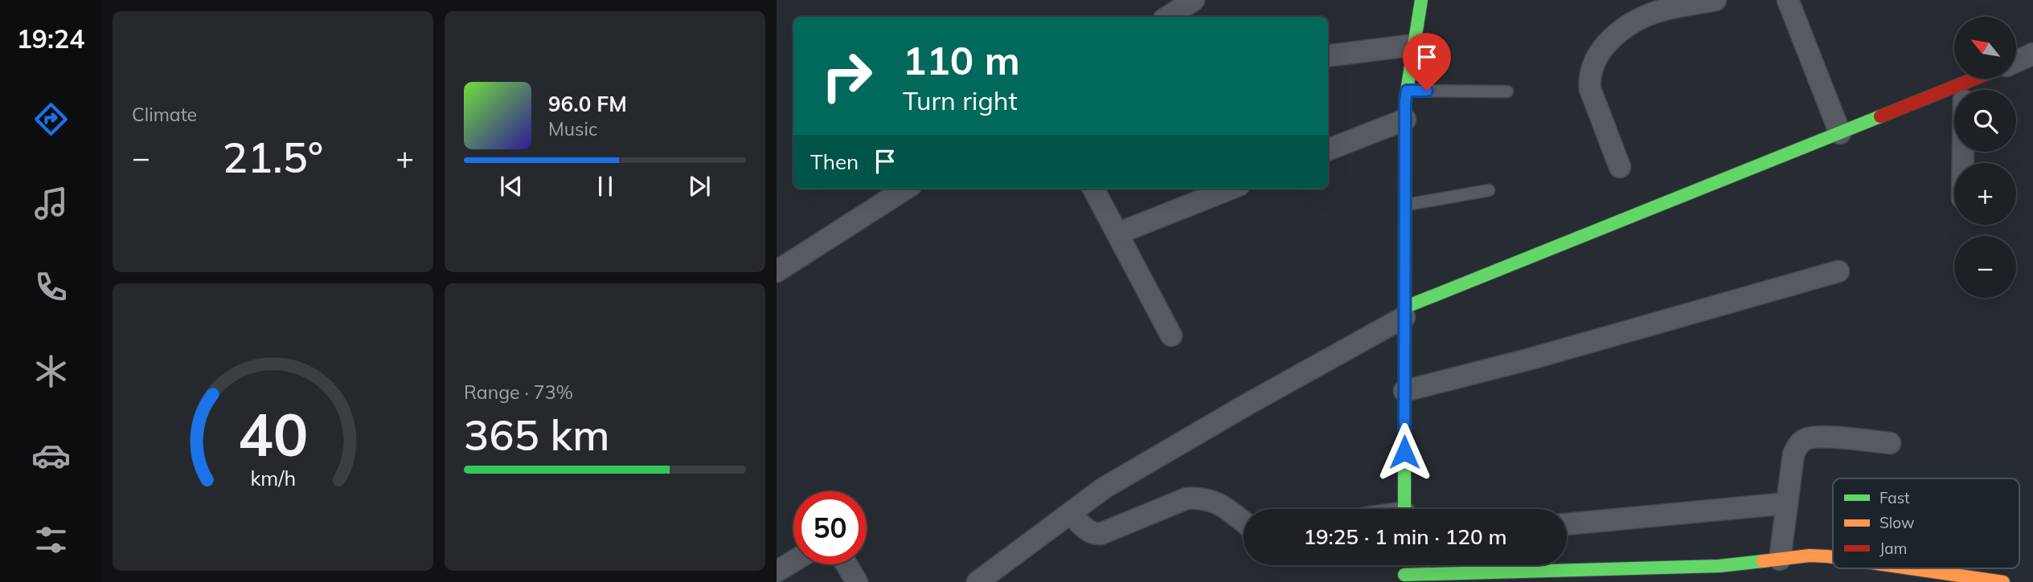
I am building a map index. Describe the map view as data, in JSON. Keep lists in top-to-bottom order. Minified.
{"legend":["Fast","Slow","Jam"],"north":"top left","page":{"tabs":"19:24","tile":["Climate",["Range · 73%","365 km"]],"map_buttons":["+","−"],"turn":["110 m","Turn right"],"song":["96.0 FM","Music"],"heat":["−","21.5°","+"],"then":"Then","limit":"50","trip":"19:25 · 1 min · 120 m","gauge":["40","km/h"]}}
